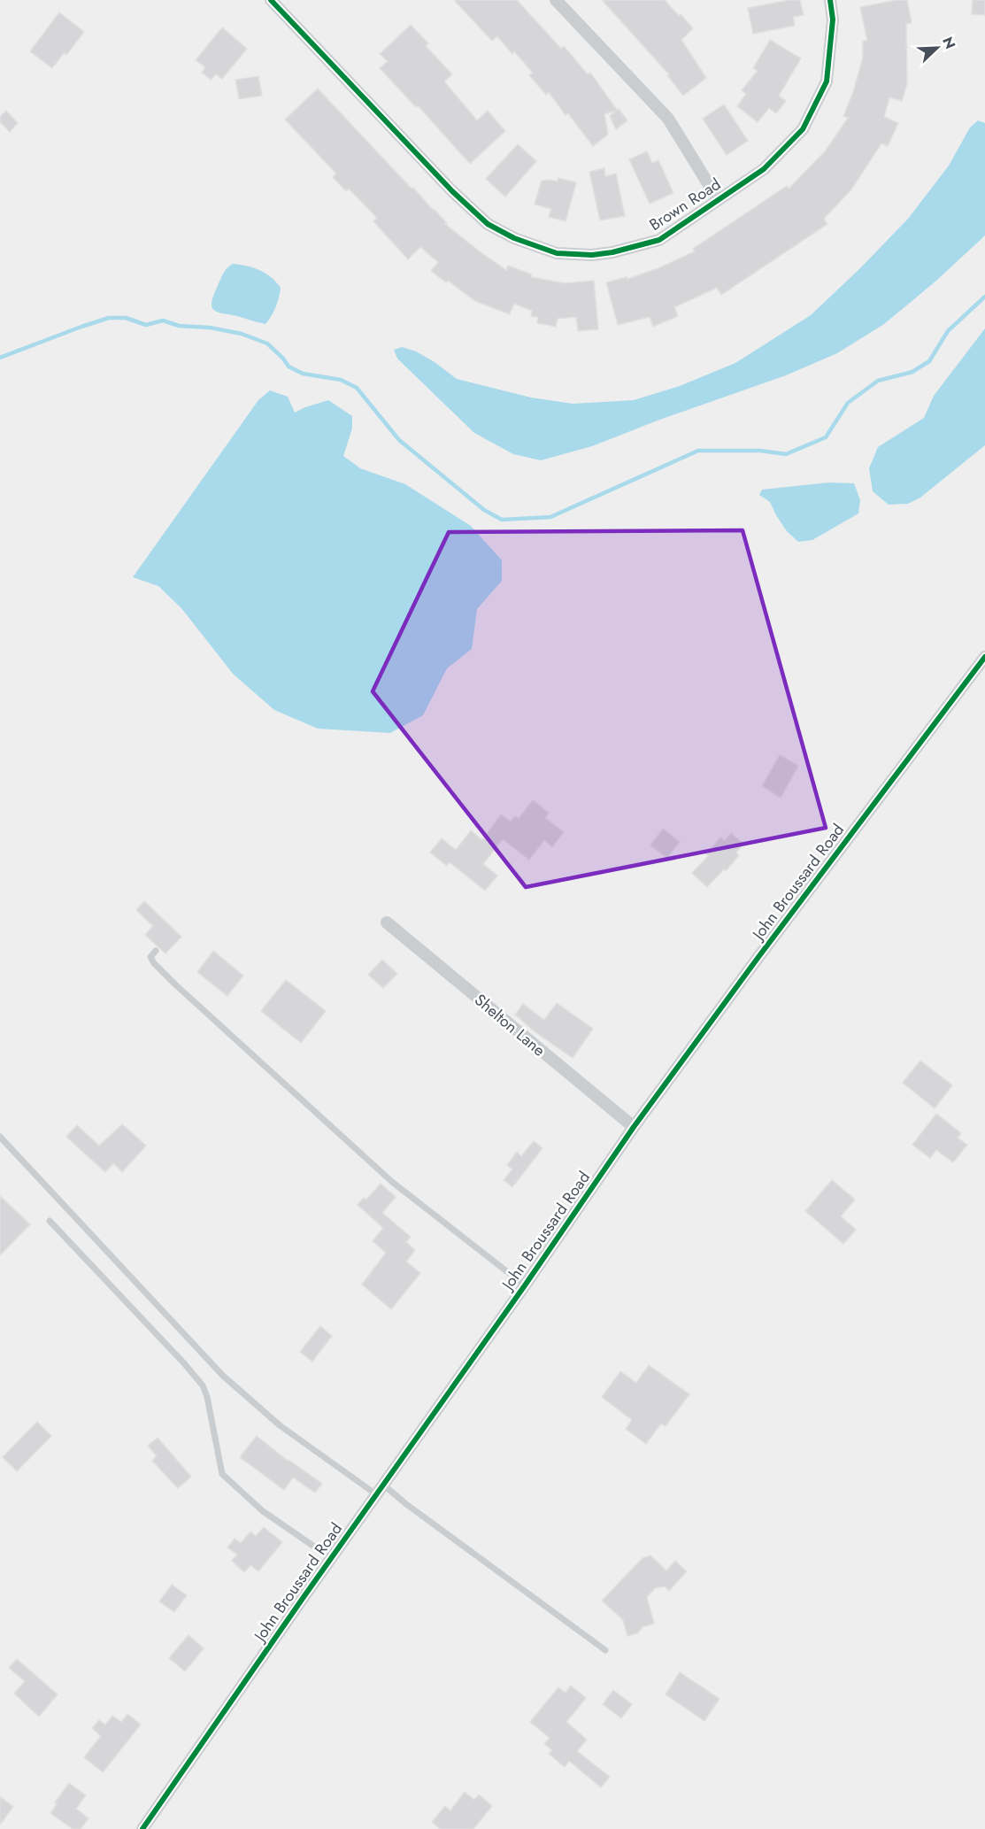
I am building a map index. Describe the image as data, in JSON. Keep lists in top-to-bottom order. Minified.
{"streets":{"street":["Brown Road","John Broussard Road","Shelton Lane"]},"crossings":[["John Broussard Road","Shelton Lane"]],"north":"top right"}
